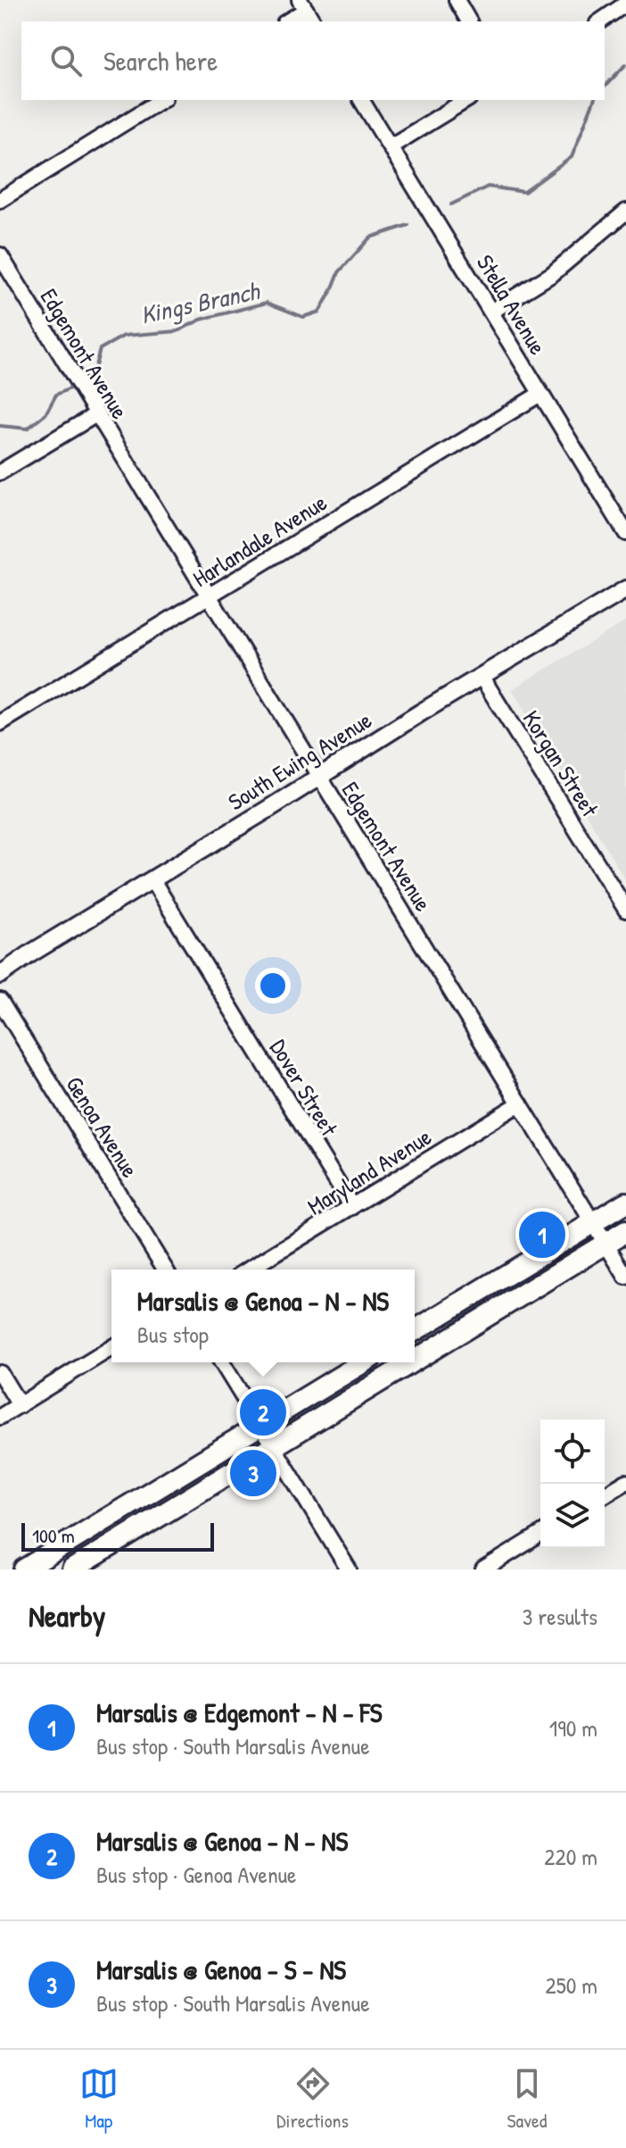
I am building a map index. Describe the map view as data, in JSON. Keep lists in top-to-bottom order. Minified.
{"streets":{"street":["Stella Avenue","Edgemont Avenue","Harlandale Avenue","South Ewing Avenue","Korgan Street","Dover Street","Genoa Avenue","Maryland Avenue"]},"crossings":[["Stella Avenue","Harlandale Avenue"],["Edgemont Avenue","Harlandale Avenue"],["Edgemont Avenue","South Ewing Avenue"],["Edgemont Avenue","Maryland Avenue"],["South Ewing Avenue","Korgan Street"],["South Ewing Avenue","Dover Street"],["Dover Street","Maryland Avenue"]],"water":["Kings Branch"],"scale_bar":"100 m","page":{"search":"Search here","pins":["1","2","3"],"popup":["Marsalis @ Genoa - N - NS","Bus stop"],"scale":"100 m","heading":["Nearby","3 results"],"list":[{"mark":"1","name":"Marsalis @ Edgemont - N - FS","note":"Bus stop · South Marsalis Avenue","value":"190 m"},{"mark":"2","name":"Marsalis @ Genoa - N - NS","note":"Bus stop · Genoa Avenue","value":"220 m"},{"mark":"3","name":"Marsalis @ Genoa - S - NS","note":"Bus stop · South Marsalis Avenue","value":"250 m"}],"nav":["Map","Directions","Saved"]}}
